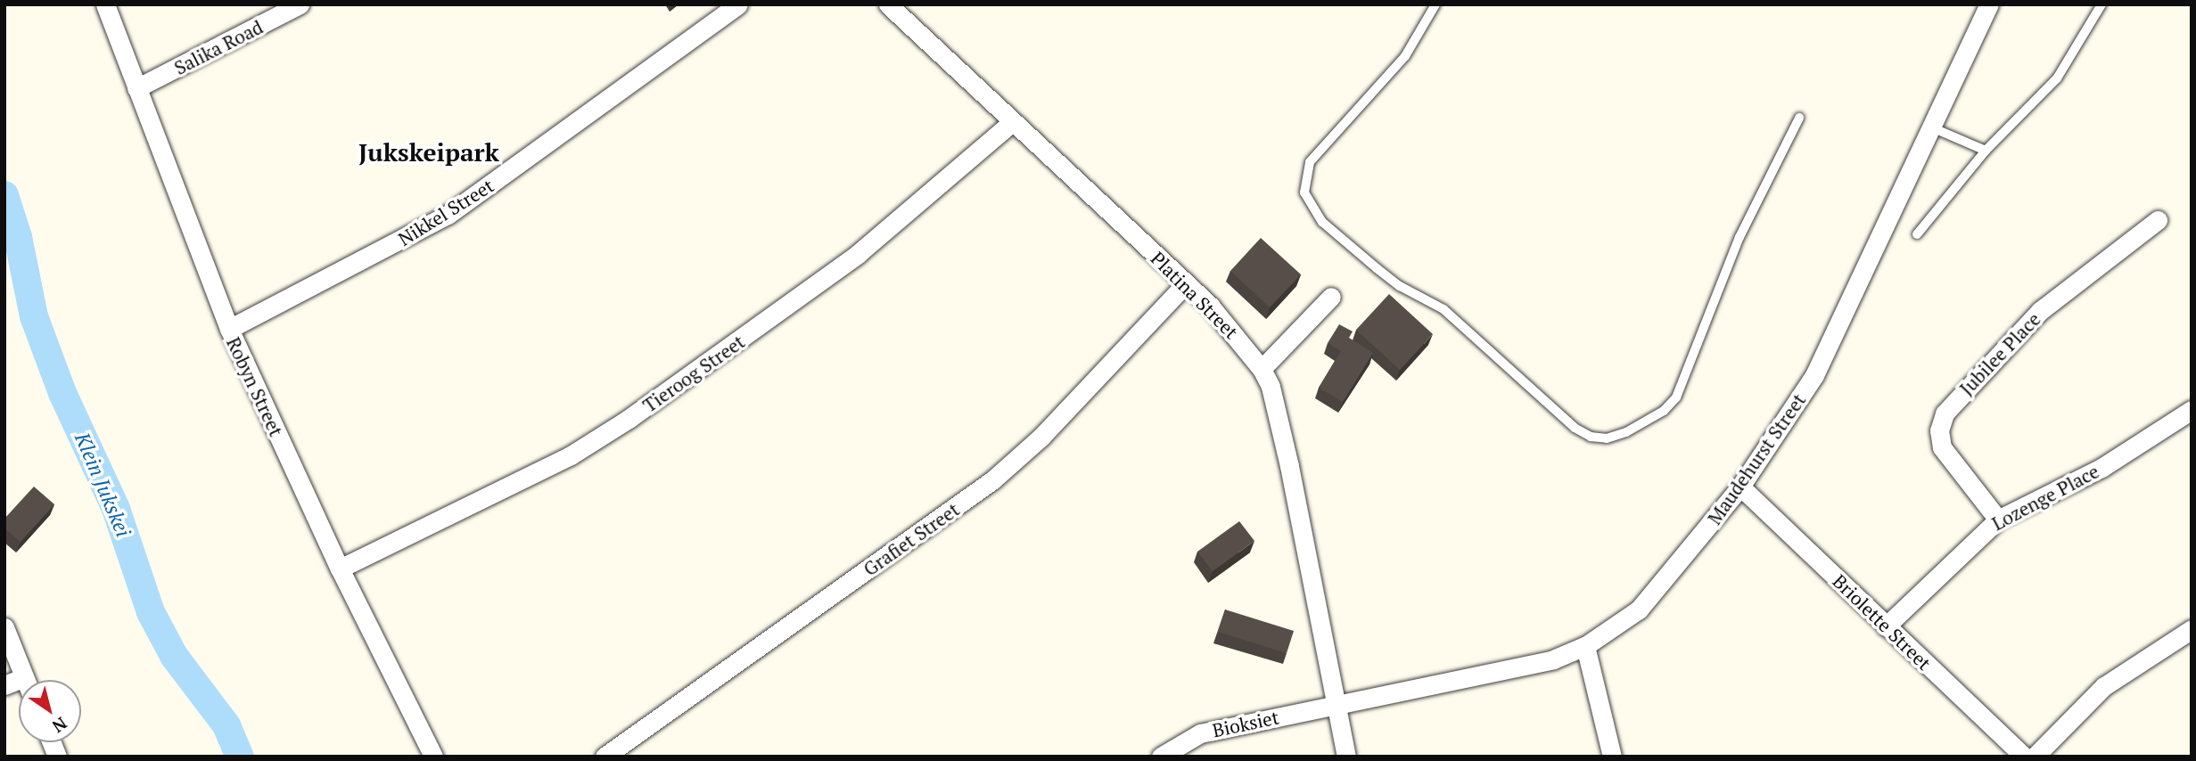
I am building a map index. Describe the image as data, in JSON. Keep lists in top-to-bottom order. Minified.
{"streets":{"street":["Salika Road","Nikkel Street","Platina Street","Jubilee Place","Tieroog Street","Robyn Street","Maudehurst Street","Lozenge Place","Grafiet Street","Briolette Street","Bioksiet"]},"crossings":[["Salika Road","Robyn Street"],["Nikkel Street","Robyn Street"],["Platina Street","Tieroog Street"],["Platina Street","Maudehurst Street"],["Platina Street","Grafiet Street"],["Platina Street","Bioksiet"],["Jubilee Place","Lozenge Place"],["Tieroog Street","Robyn Street"],["Maudehurst Street","Briolette Street"],["Maudehurst Street","Bioksiet"],["Lozenge Place","Briolette Street"]],"districts":["Jukskeipark"],"water":["Klein Jukskei"],"north":"bottom right"}
